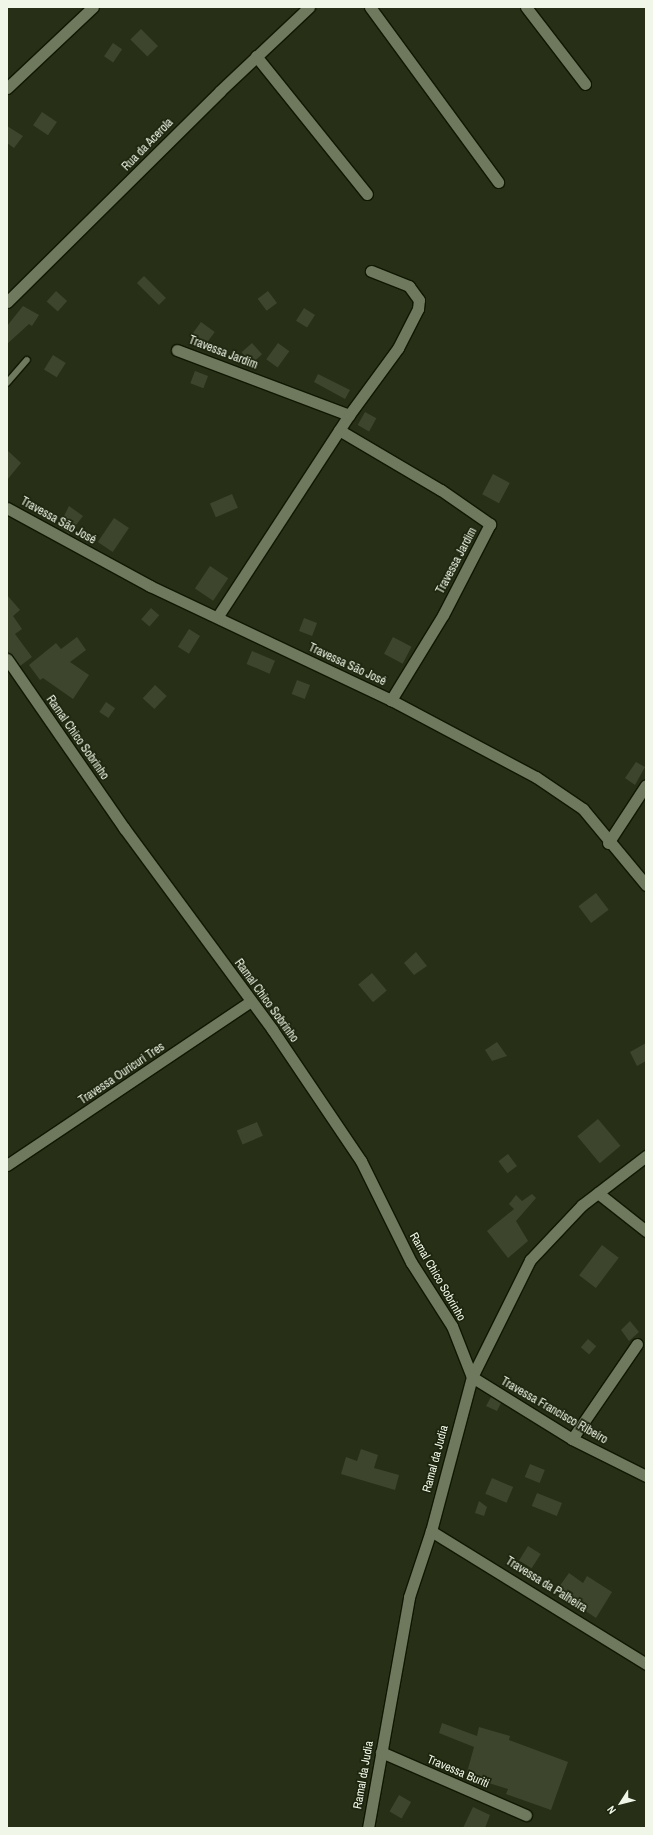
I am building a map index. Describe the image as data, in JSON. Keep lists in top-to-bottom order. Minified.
{"streets":{"street":["Rua da Acerola","Travessa Jardim","Travessa São José","Ramal Chico Sobrinho","Travessa Ouricuri Tres","Travessa Francisco Ribeiro","Ramal da Judia","Travessa da Palheira","Travessa Buriti"]},"crossings":[["Travessa Jardim","Travessa São José"],["Ramal Chico Sobrinho","Travessa Ouricuri Tres"],["Ramal Chico Sobrinho","Travessa Francisco Ribeiro"],["Ramal Chico Sobrinho","Ramal da Judia"],["Travessa Francisco Ribeiro","Ramal da Judia"],["Ramal da Judia","Travessa da Palheira"],["Ramal da Judia","Travessa Buriti"]],"north":"bottom left"}
